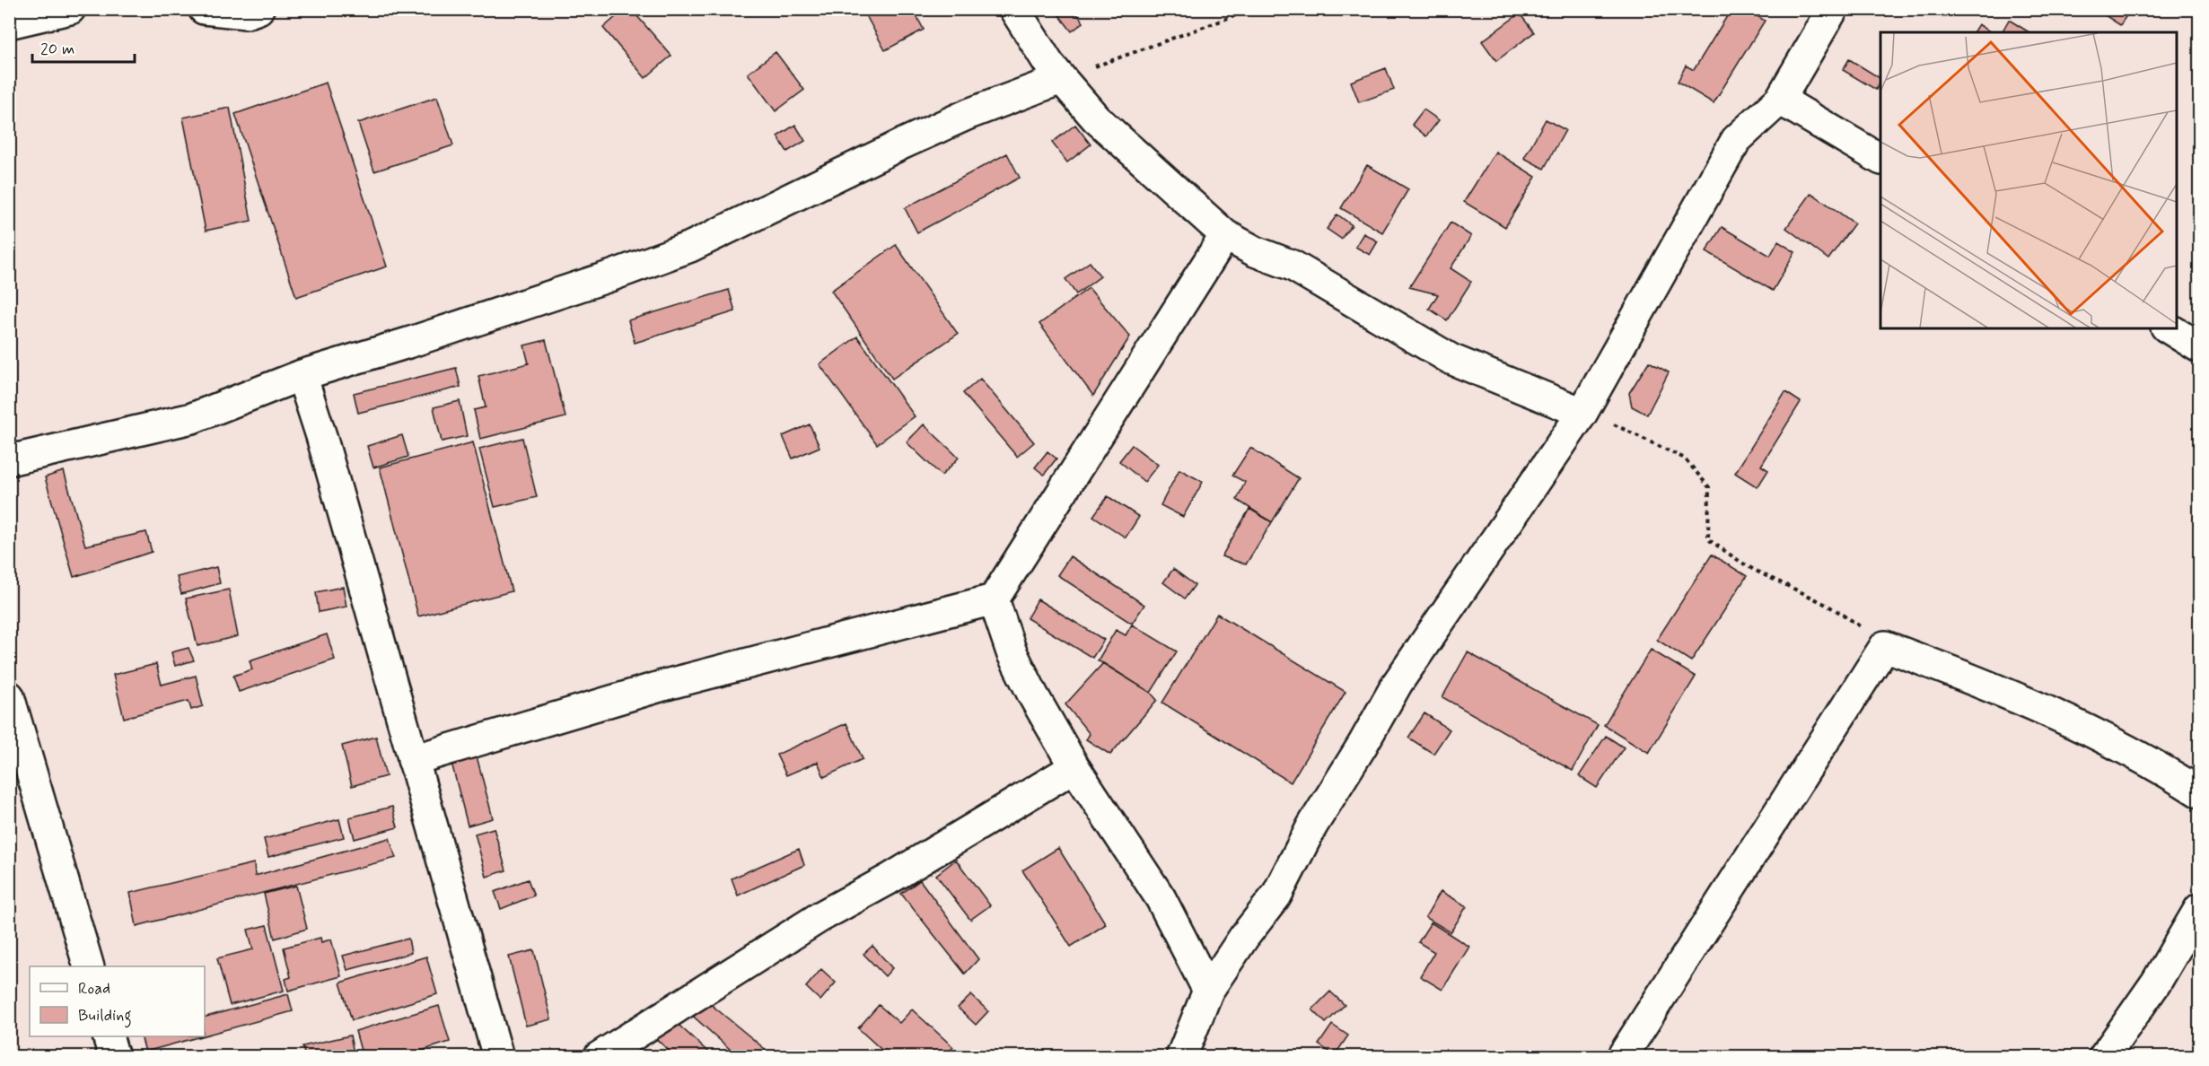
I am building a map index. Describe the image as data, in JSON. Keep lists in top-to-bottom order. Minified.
{"legend":["Road","Building"],"scale_bar":"20 m"}
